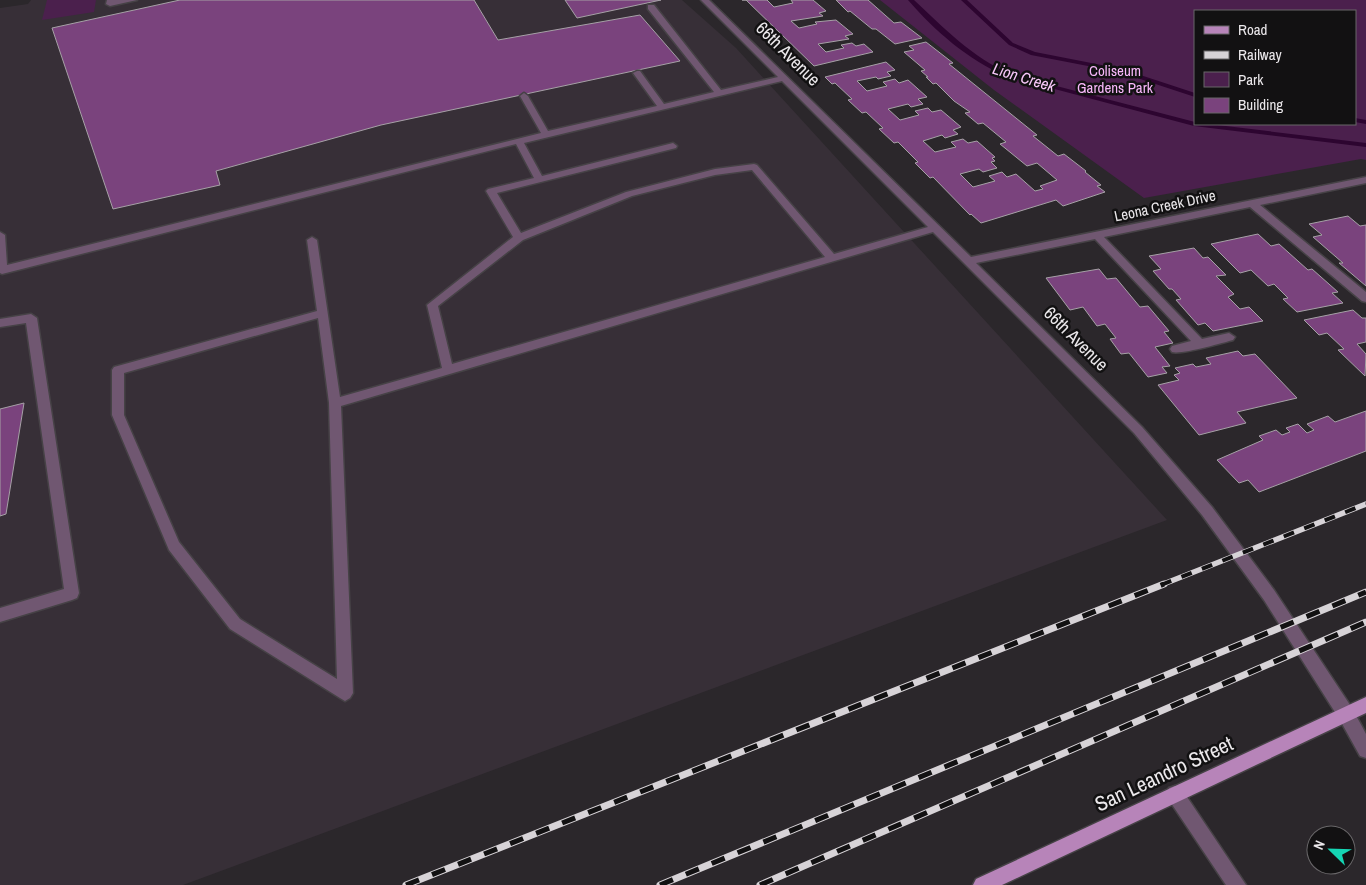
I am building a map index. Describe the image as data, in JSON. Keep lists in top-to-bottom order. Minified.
{"streets":{"main road":["San Leandro Street"],"street":["66th Avenue","Leona Creek Drive"]},"crossings":[["66th Avenue","Leona Creek Drive"],["66th Avenue","San Leandro Street"]],"water":["Lion Creek"],"parks":["Coliseum Gardens Park"],"legend":["Road","Railway","Park","Building"],"north":"top left"}
